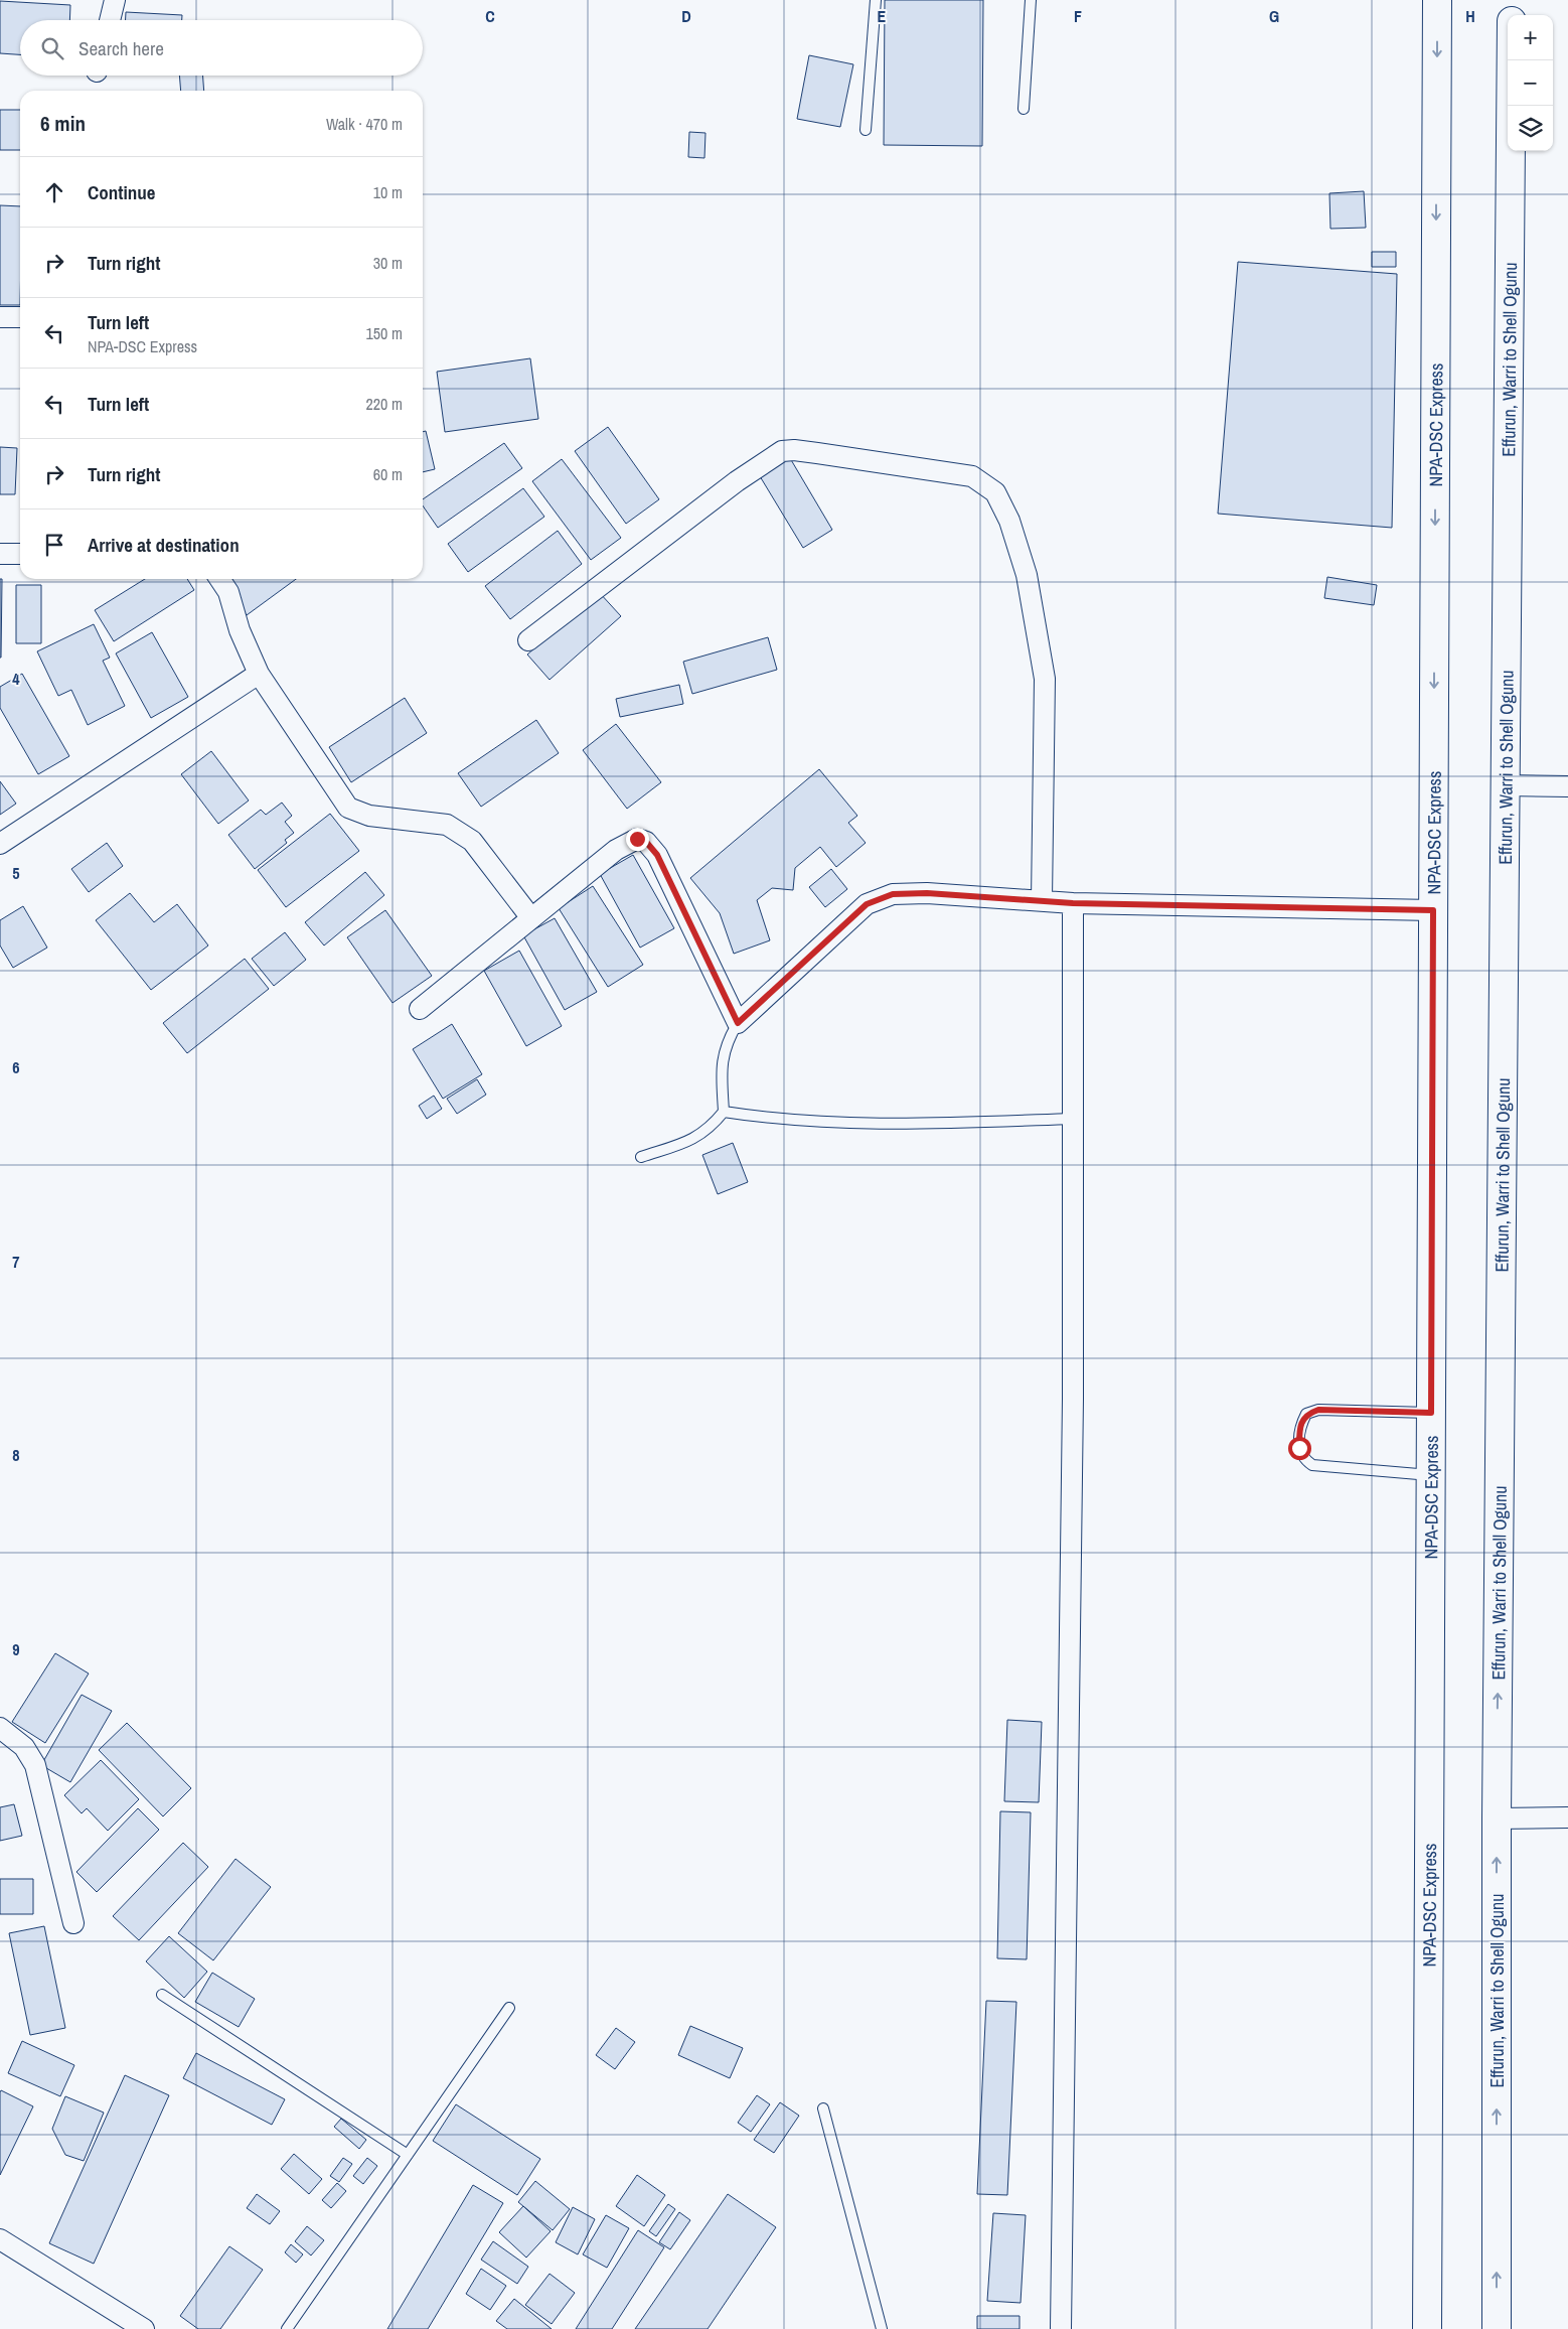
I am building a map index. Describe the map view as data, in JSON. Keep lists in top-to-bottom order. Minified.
{"streets":{"main road":["Effurun, Warri to Shell Ogunu","NPA-DSC Express"]},"one_way":["Effurun, Warri to Shell Ogunu","NPA-DSC Express"],"page":{"map_buttons":["+","−"],"search":"Search here","heading":["6 min","Walk · 470 m"],"list":[["Continue","10 m"],["Turn right","30 m"],["Turn left","NPA-DSC Express","150 m"],["Turn left","220 m"],["Turn right","60 m"],"Arrive at destination"]},"grid":{"columns":["C","D","E","F","G","H"],"rows":["4","5","6","7","8","9"]}}
